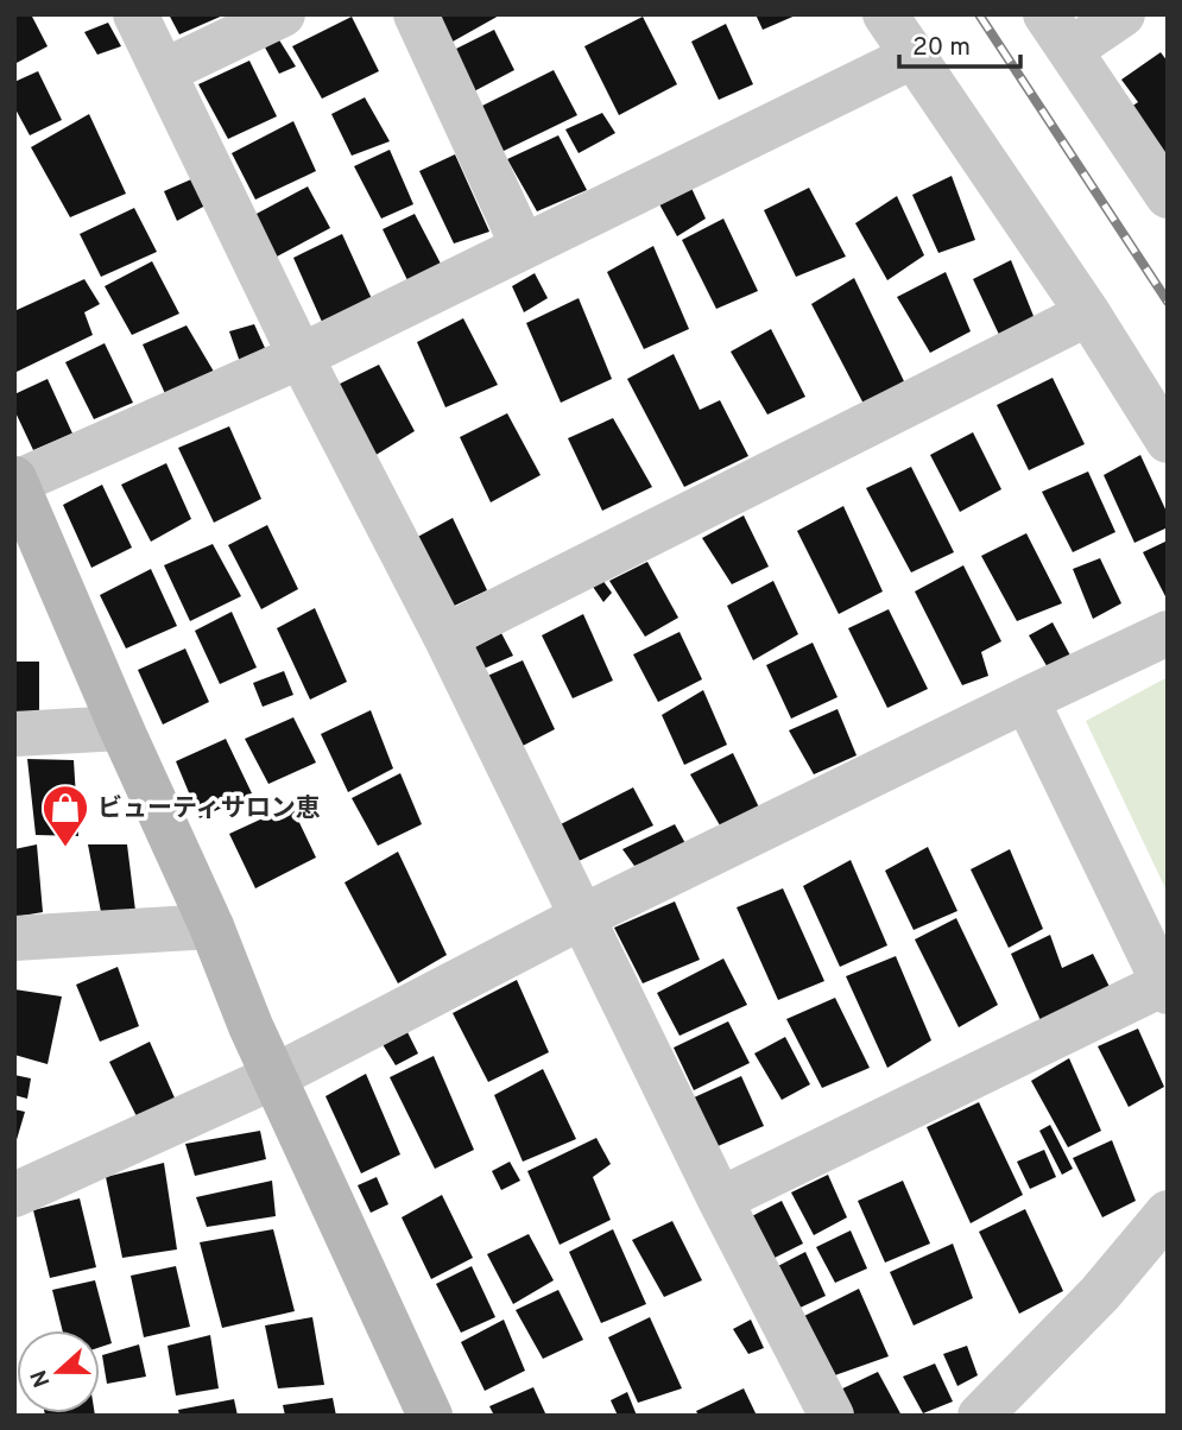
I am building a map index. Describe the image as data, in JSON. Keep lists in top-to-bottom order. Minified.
{"places":{"shop":["ビューティサロン恵"]},"scale_bar":"20 m","north":"left"}
